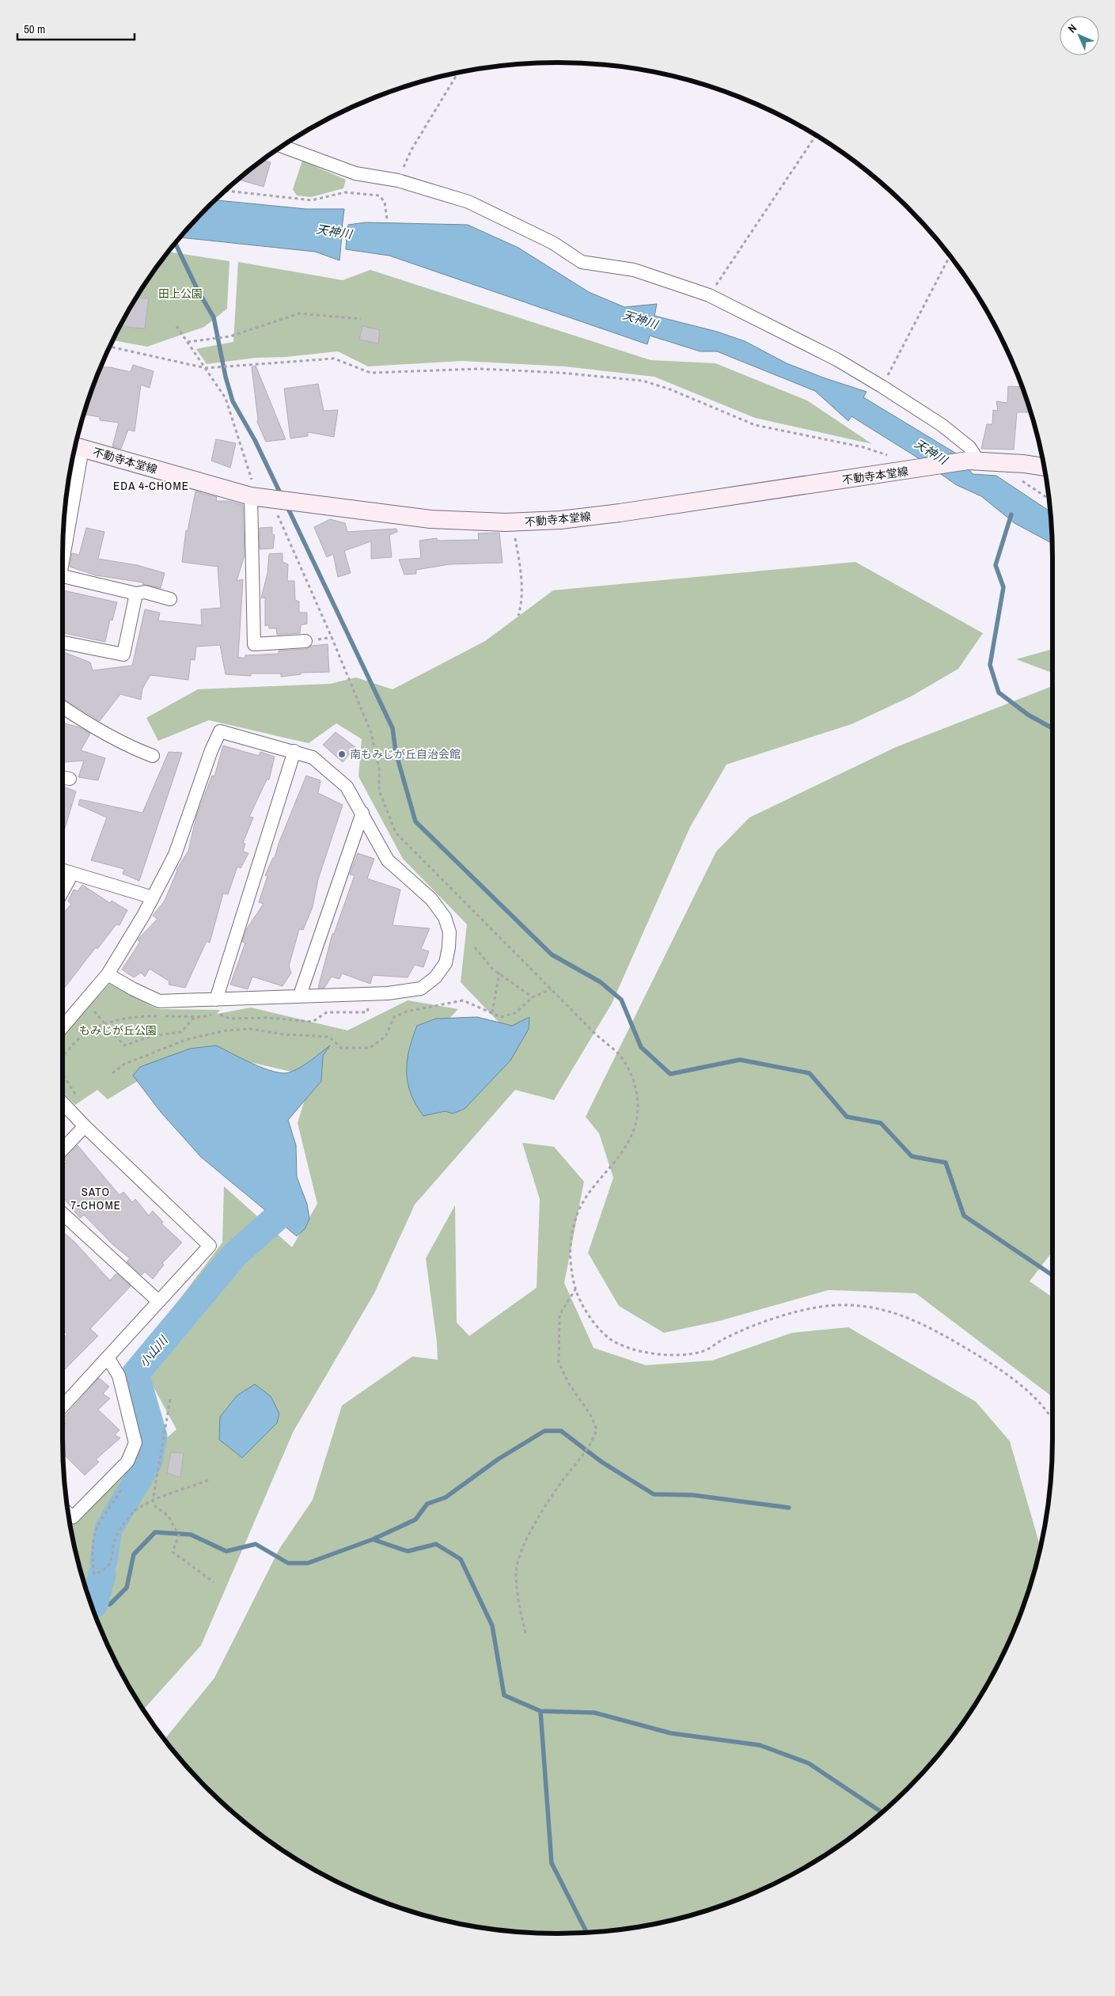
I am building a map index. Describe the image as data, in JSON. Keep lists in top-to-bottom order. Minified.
{"streets":{"main road":["不動寺本堂線"]},"districts":["EDA 4-CHOME","SATO 7-CHOME"],"water":["天神川","小山川"],"parks":["田上公園","もみじが丘公園"],"places":["南もみじが丘自治会館"],"scale_bar":"50 m","north":"top left"}
